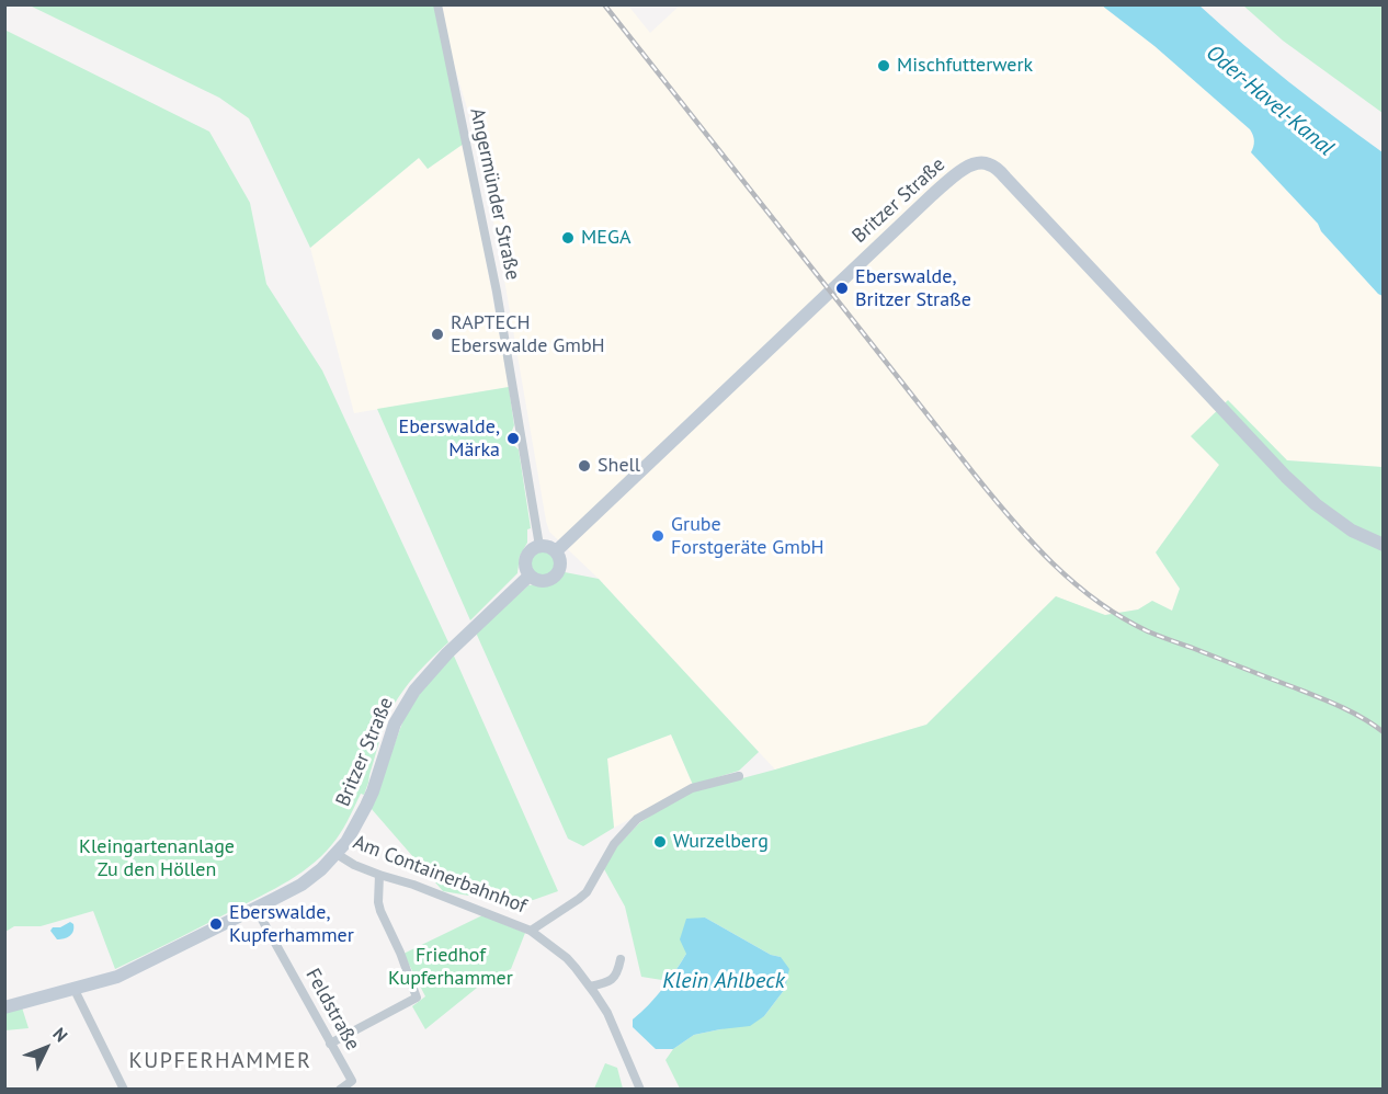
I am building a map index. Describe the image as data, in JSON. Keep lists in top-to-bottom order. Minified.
{"streets":{"main road":["Britzer Straße"],"street":["Angermünder Straße","Am Containerbahnhof","Feldstraße"]},"crossings":[["Angermünder Straße","Britzer Straße"],["Britzer Straße","Am Containerbahnhof"],["Britzer Straße","Feldstraße"]],"districts":["KUPFERHAMMER"],"water":["Oder-Havel-Kanal","Klein Ahlbeck"],"parks":["Kleingartenanlage Zu den Höllen","Friedhof Kupferhammer"],"places":["Mischfutterwerk","MEGA","Eberswalde, Britzer Straße","RAPTECH Eberswalde GmbH","Eberswalde, Märka","Shell","Grube Forstgeräte GmbH","Wurzelberg","Eberswalde, Kupferhammer"],"north":"top right"}
